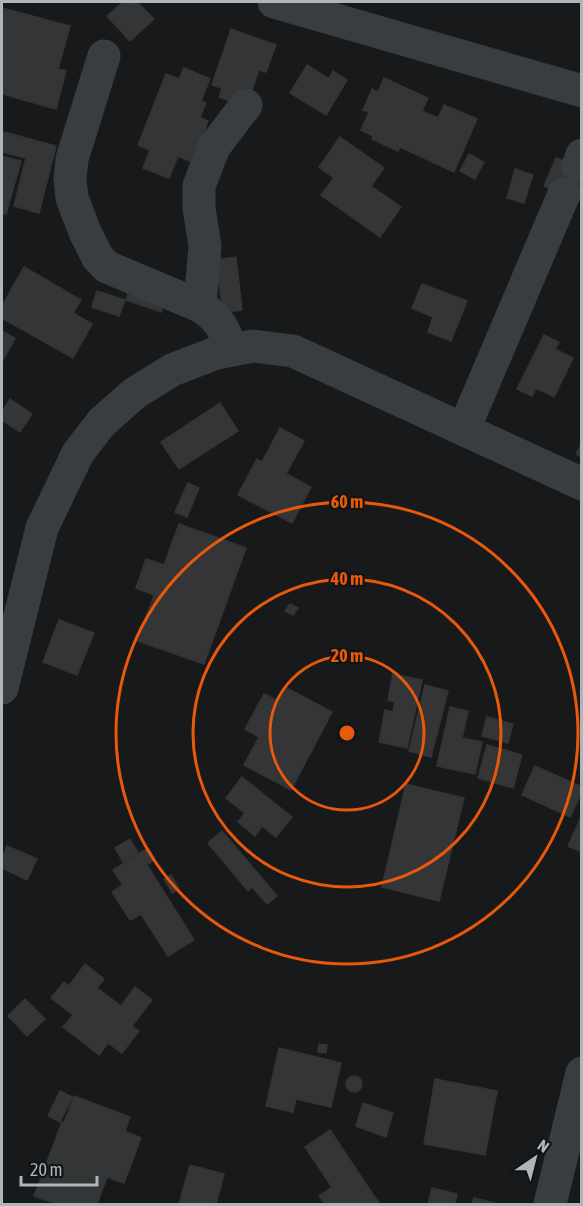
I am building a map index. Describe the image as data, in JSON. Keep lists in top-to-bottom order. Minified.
{"scale_bar":"20 m","north":"top right","rings":["60 m","40 m","20 m"]}
